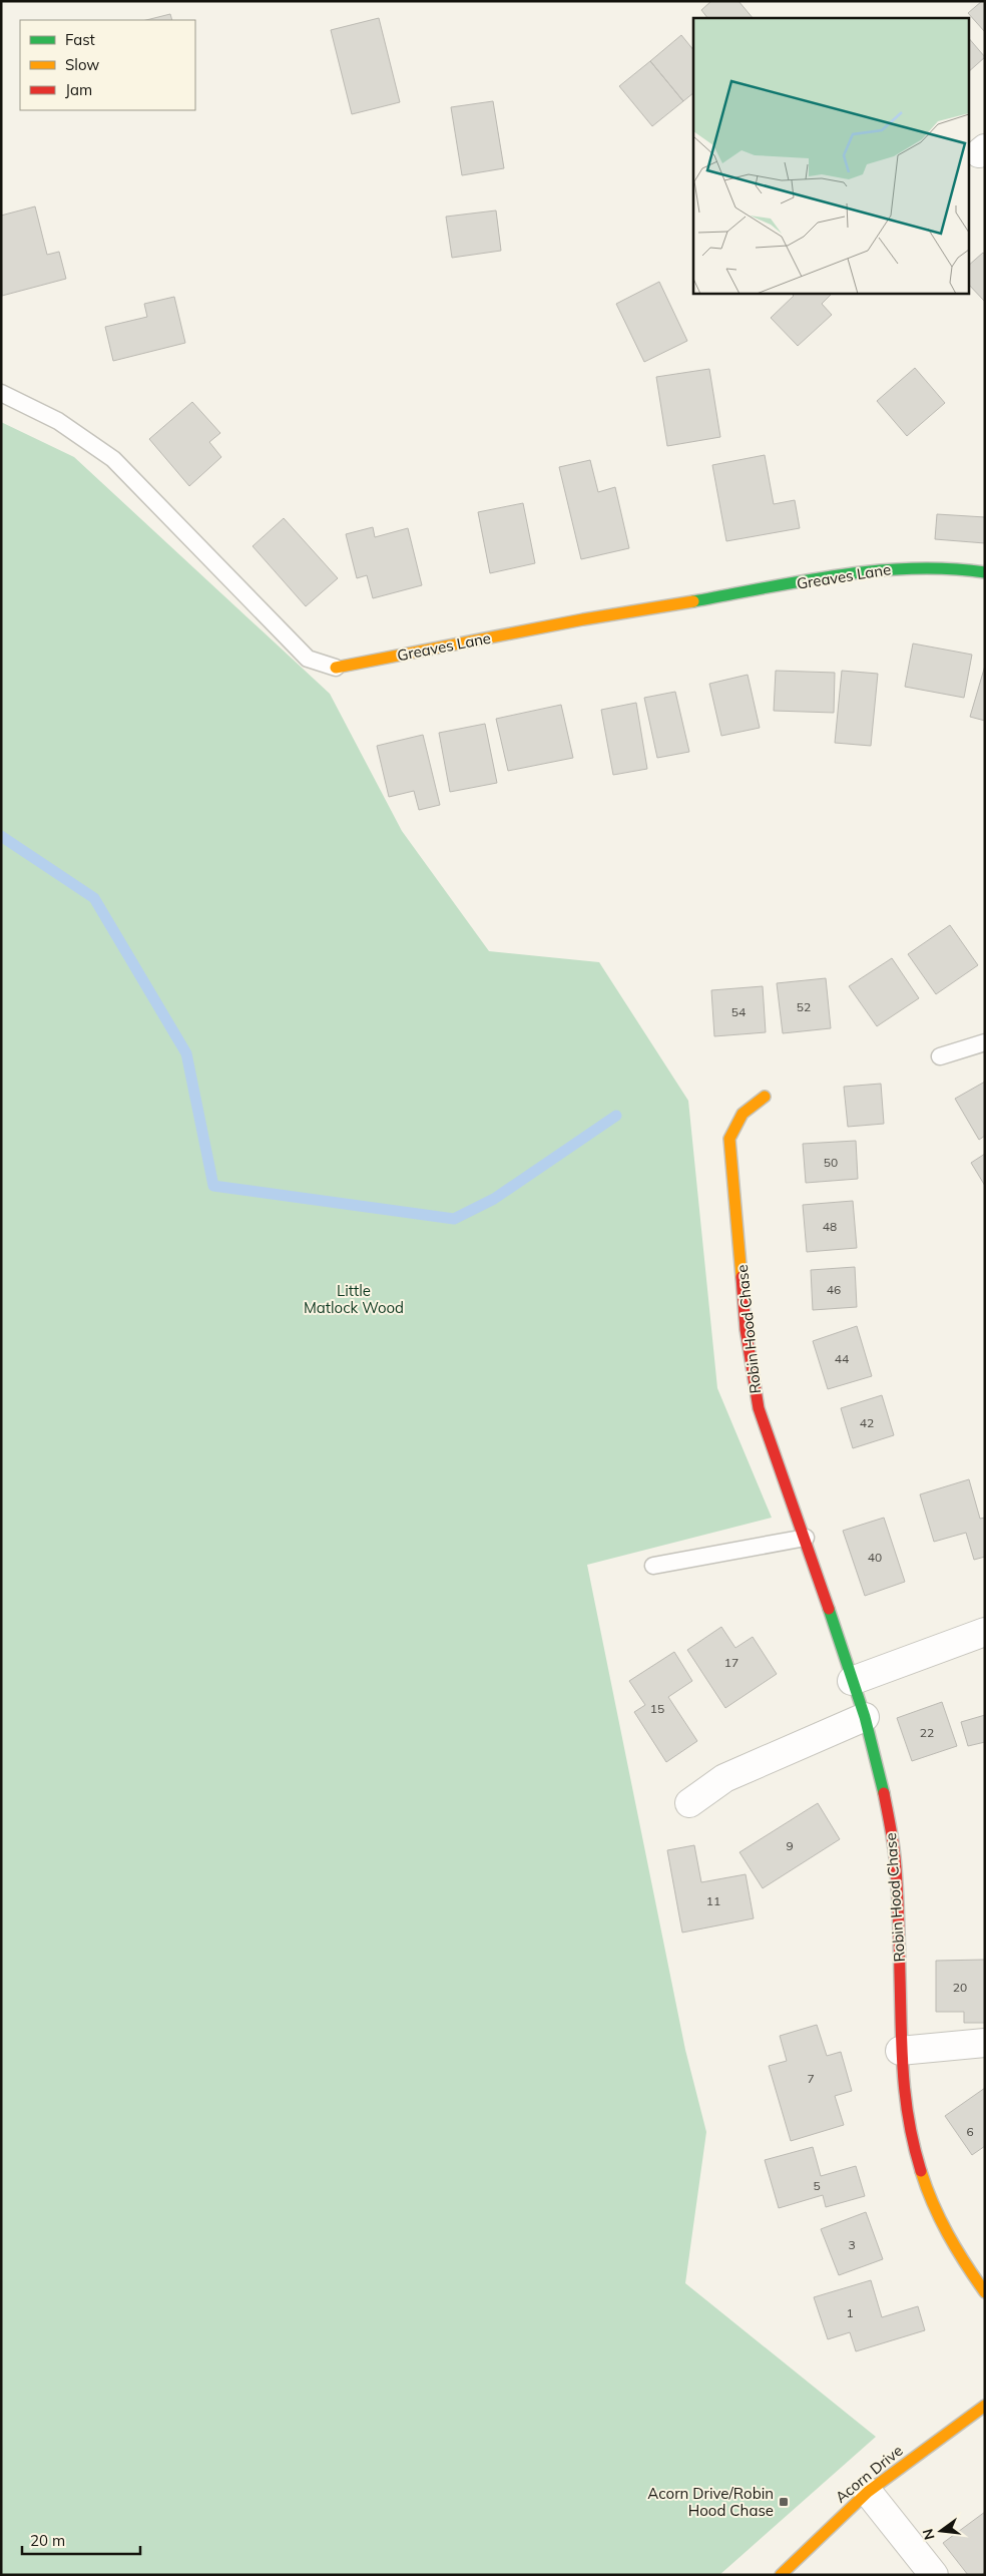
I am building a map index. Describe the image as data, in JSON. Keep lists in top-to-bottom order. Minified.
{"streets":{"street":["Greaves Lane","Robin Hood Chase","Acorn Drive"]},"parks":["Little Matlock Wood"],"places":{"transit":["Acorn Drive/Robin Hood Chase"]},"house_numbers":["52","54","50","48","46","44","42","40","17","15","22","9","11","20","7","6","5","3","1"],"legend":["Fast","Slow","Jam"],"scale_bar":"20 m","north":"left"}
